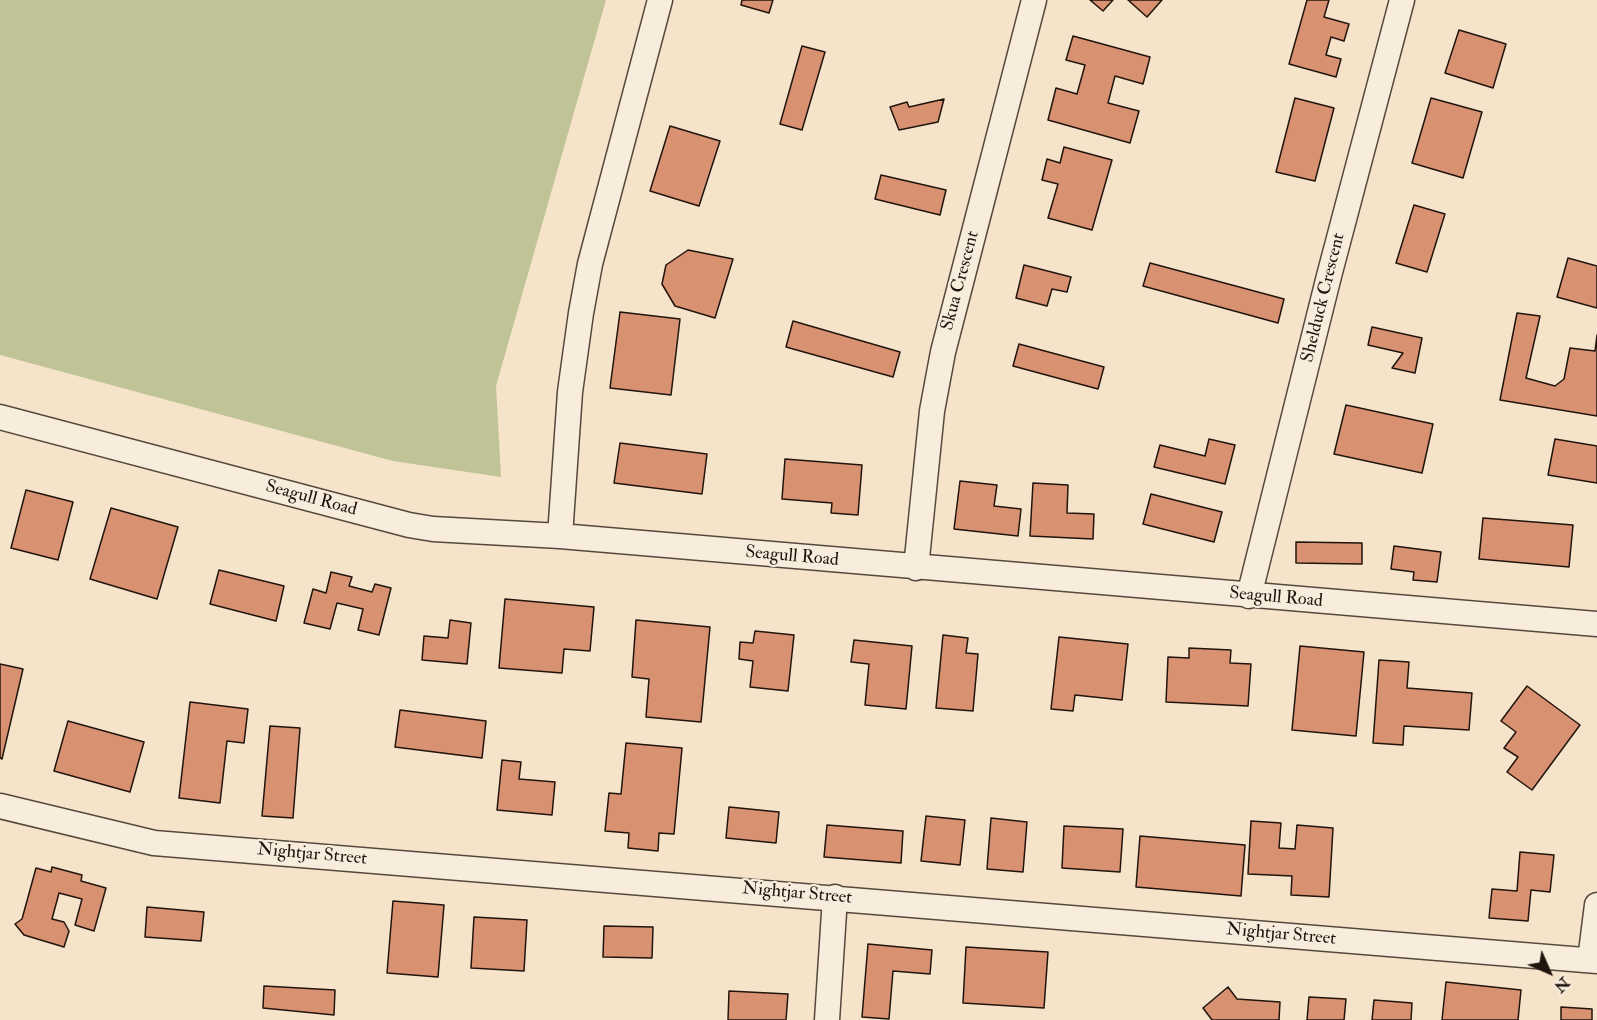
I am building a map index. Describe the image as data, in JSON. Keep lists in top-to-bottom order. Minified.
{"streets":{"street":["Skua Crescent","Shelduck Crescent","Seagull Road","Nightjar Street"]},"crossings":[["Skua Crescent","Seagull Road"],["Shelduck Crescent","Seagull Road"]],"north":"bottom right"}
